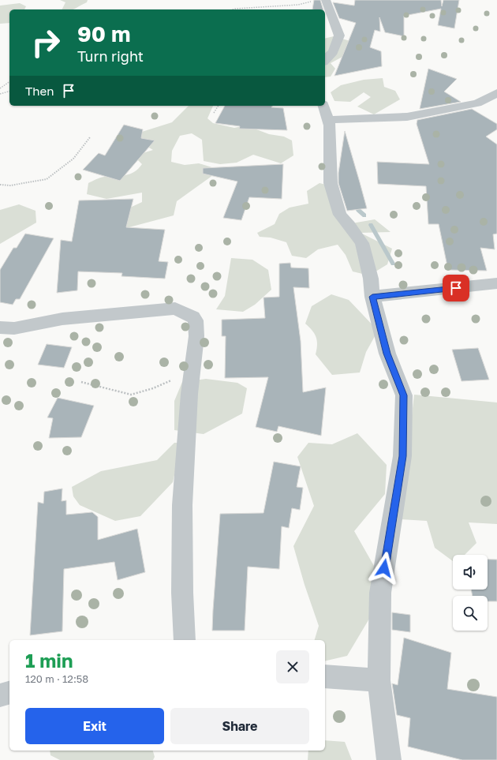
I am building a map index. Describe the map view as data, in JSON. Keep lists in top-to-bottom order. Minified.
{"page":{"turn":["90 m","Turn right"],"then":"Then","heading":["1 min","120 m · 12:58"],"buttons":["Exit","Share"]}}
